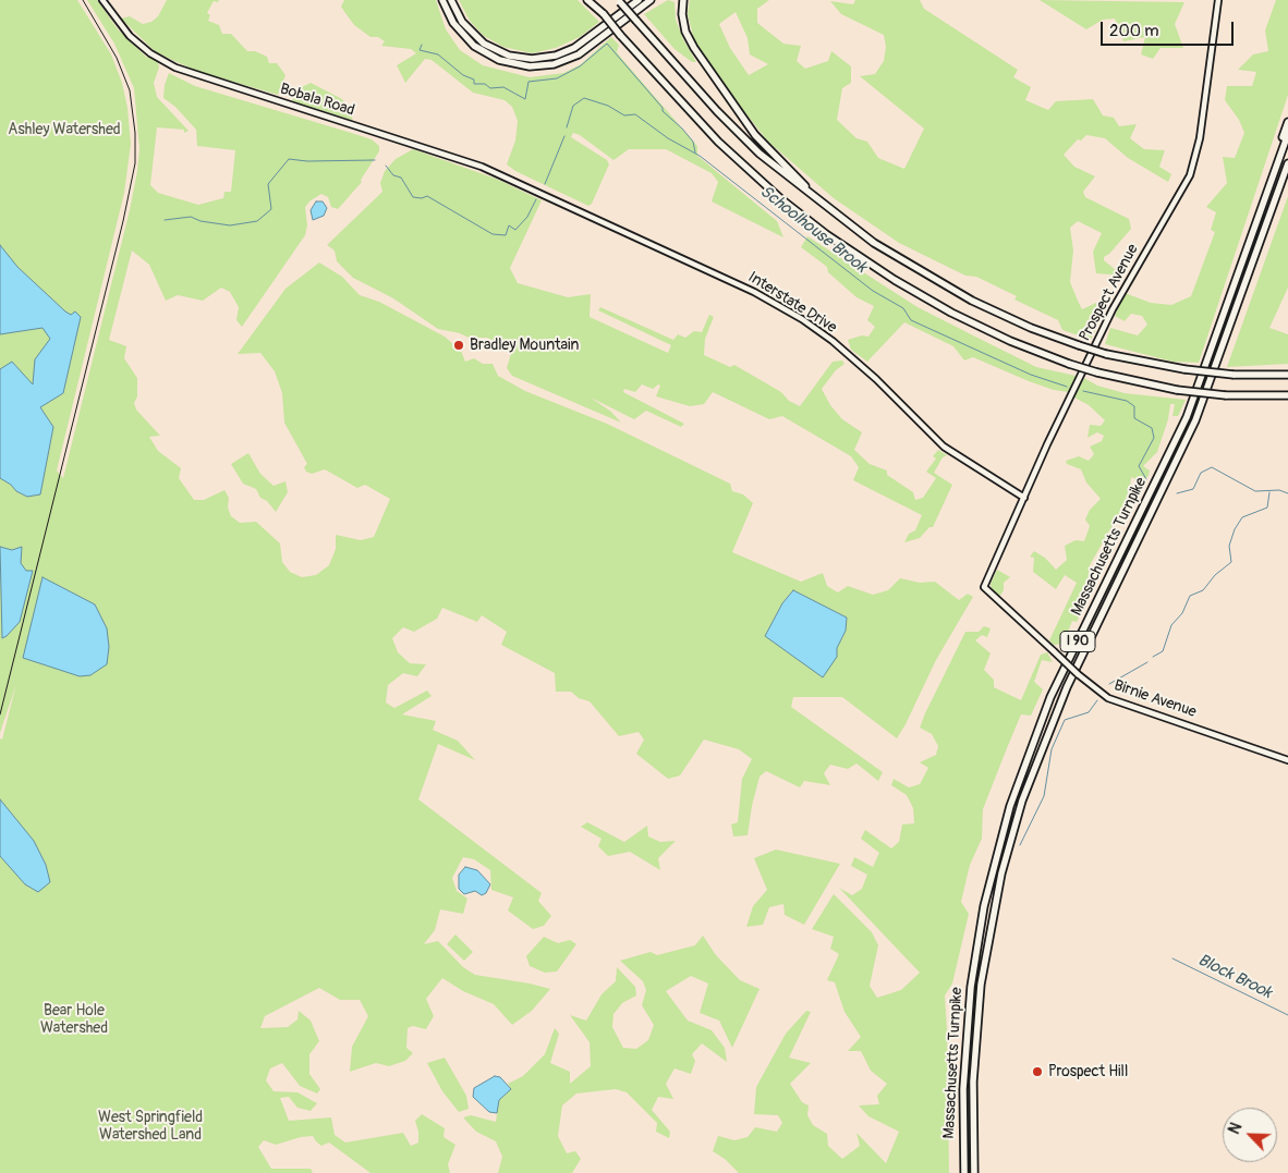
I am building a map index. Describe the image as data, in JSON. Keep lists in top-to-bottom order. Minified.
{"streets":{"highway":["Massachusetts Turnpike","I 90"],"street":["Bobala Road","Prospect Avenue","Interstate Drive","Birnie Avenue"]},"crossings":[["Bobala Road","Interstate Drive"],["Prospect Avenue","Interstate Drive"],["Prospect Avenue","Birnie Avenue"]],"water":["Schoolhouse Brook","Block Brook"],"parks":["Ashley Watershed","Bear Hole Watershed","West Springfield Watershed Land"],"places":["Bradley Mountain","Prospect Hill"],"scale_bar":"200 m","north":"top left"}
